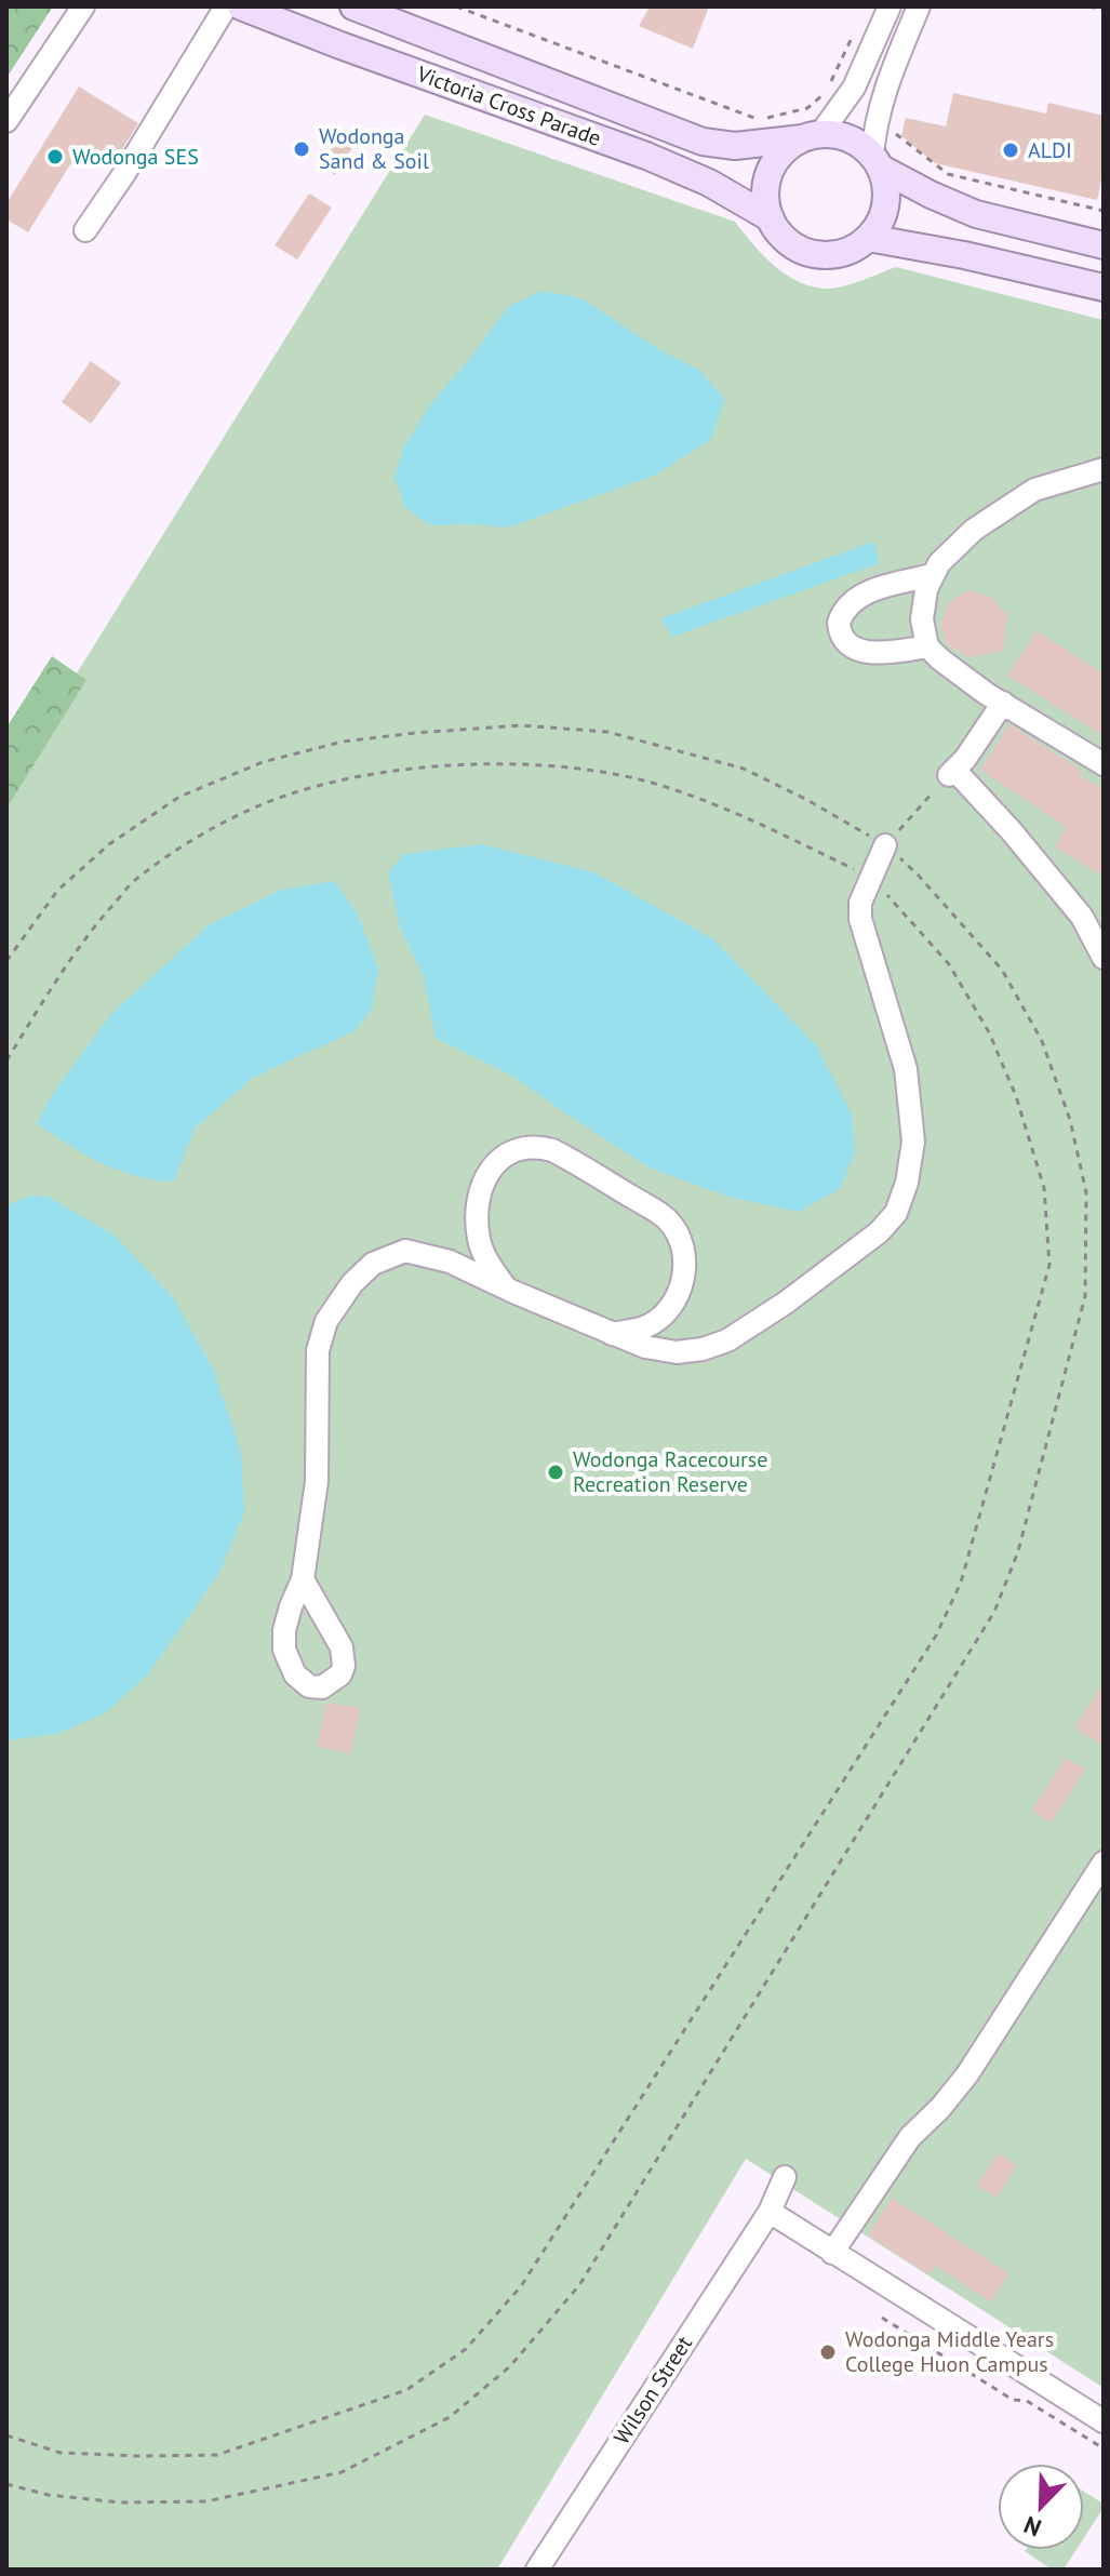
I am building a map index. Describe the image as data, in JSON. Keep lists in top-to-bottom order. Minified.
{"streets":{"main road":["Victoria Cross Parade"],"street":["Wilson Street"]},"places":["Wodonga Sand & Soil","ALDI","Wodonga SES","Wodonga Racecourse Recreation Reserve","Wodonga Middle Years College Huon Campus"],"north":"bottom left"}
